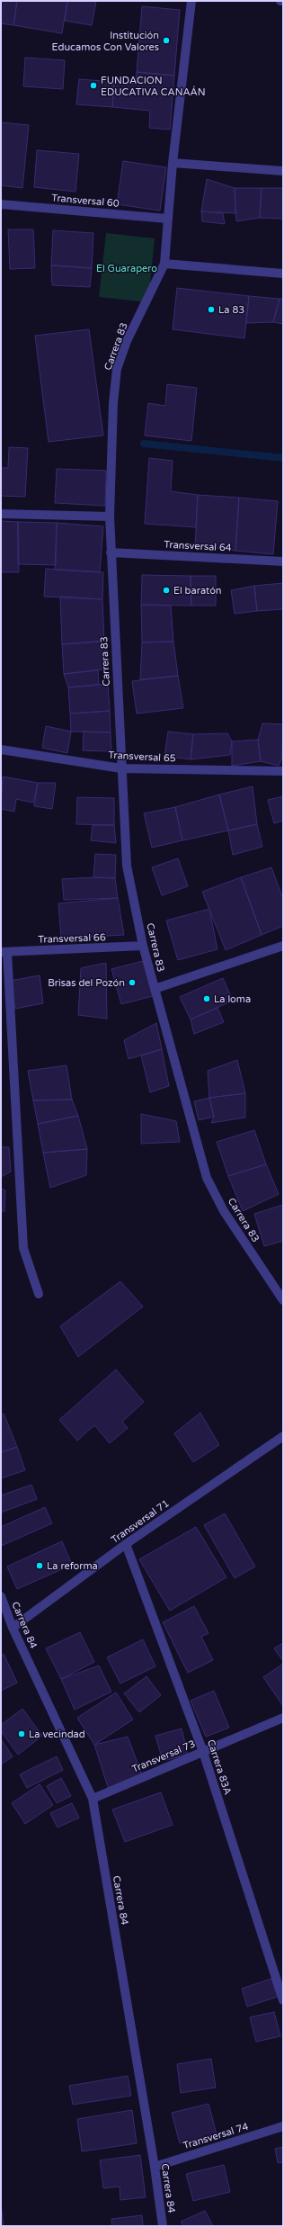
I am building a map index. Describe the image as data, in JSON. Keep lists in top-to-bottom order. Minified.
{"streets":{"street":["Transversal 60","Carrera 83","Transversal 64","Transversal 65","Transversal 66","Transversal 71","Carrera 84","Transversal 73","Carrera 83A","Transversal 74"]},"crossings":[["Transversal 60","Carrera 83"],["Carrera 83","Transversal 64"],["Carrera 83","Transversal 65"],["Carrera 83","Transversal 66"],["Transversal 71","Carrera 84"],["Transversal 71","Carrera 83A"],["Carrera 84","Transversal 73"],["Carrera 84","Transversal 74"],["Transversal 73","Carrera 83A"]],"parks":["El Guarapero"],"places":["Institución Educamos Con Valores","FUNDACION EDUCATIVA CANAÁN","La 83","El baratón","Brisas del Pozón","La loma","La reforma","La vecindad"]}
